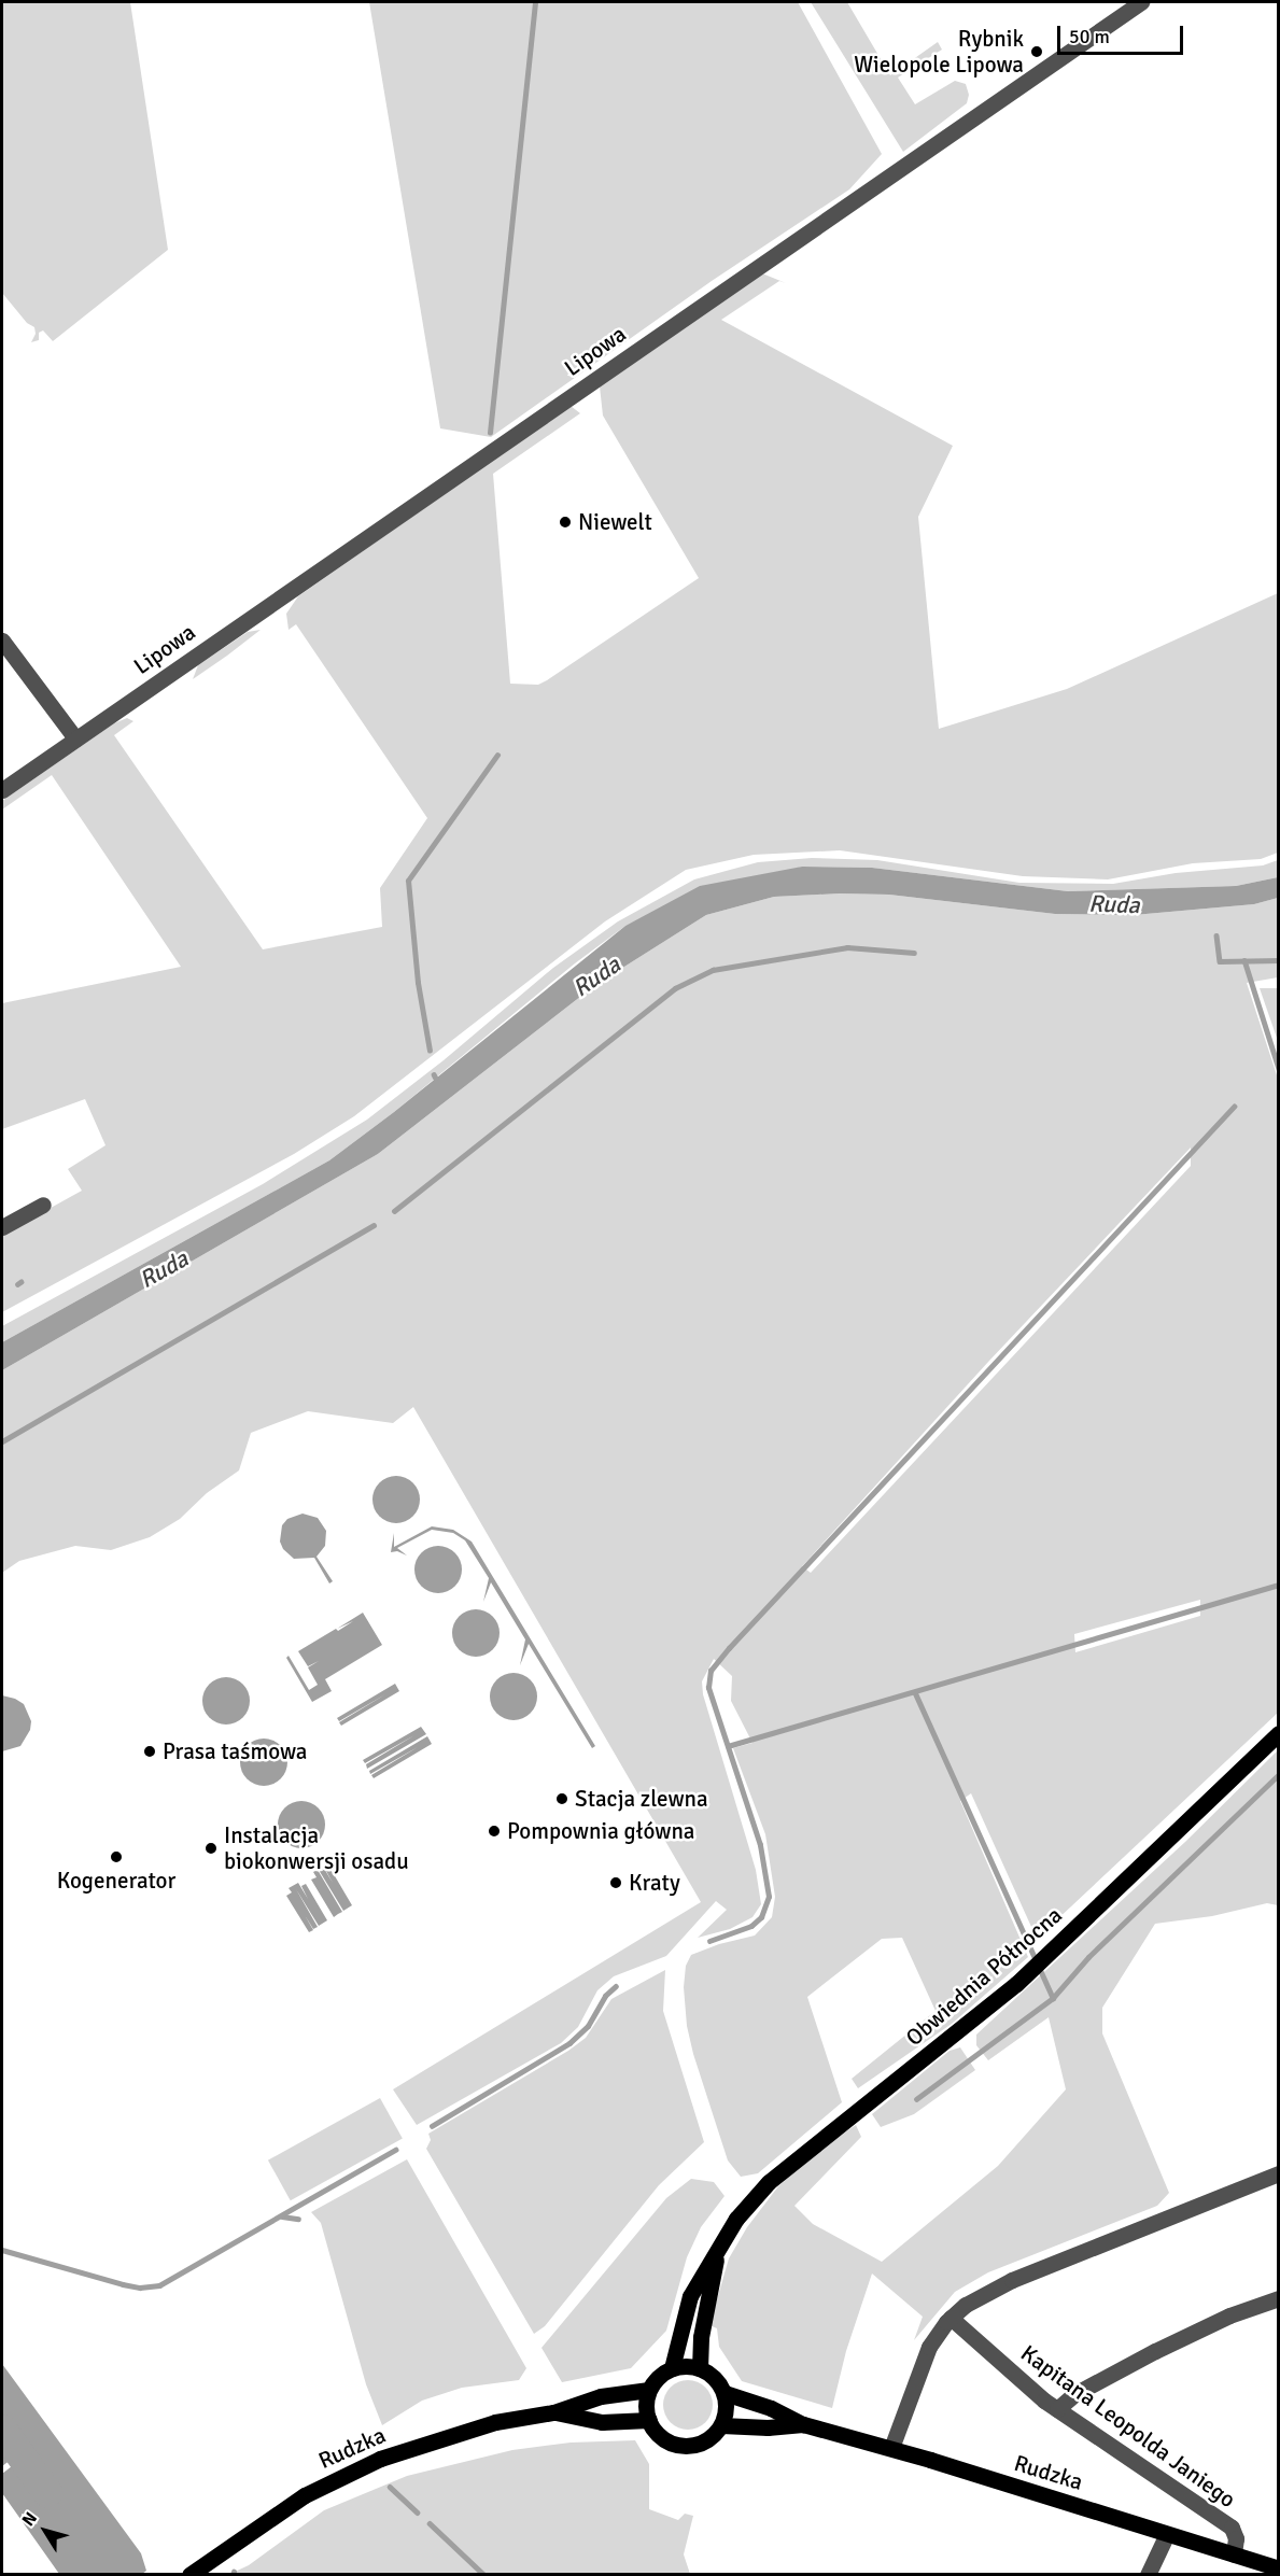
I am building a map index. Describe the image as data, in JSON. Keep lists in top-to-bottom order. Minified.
{"streets":{"main road":["Obwiednia Północna","Rudzka"],"street":["Lipowa","Kapitana Leopolda Janiego"]},"crossings":[["Obwiednia Północna","Rudzka"],["Kapitana Leopolda Janiego","Rudzka"]],"water":["Ruda"],"places":["Rybnik Wielopole Lipowa","Niewelt","Prasa taśmowa","Stacja zlewna","Pompownia główna","Instalacja biokonwersji osadu","Kogenerator","Kraty"],"scale_bar":"50 m","north":"top left"}
